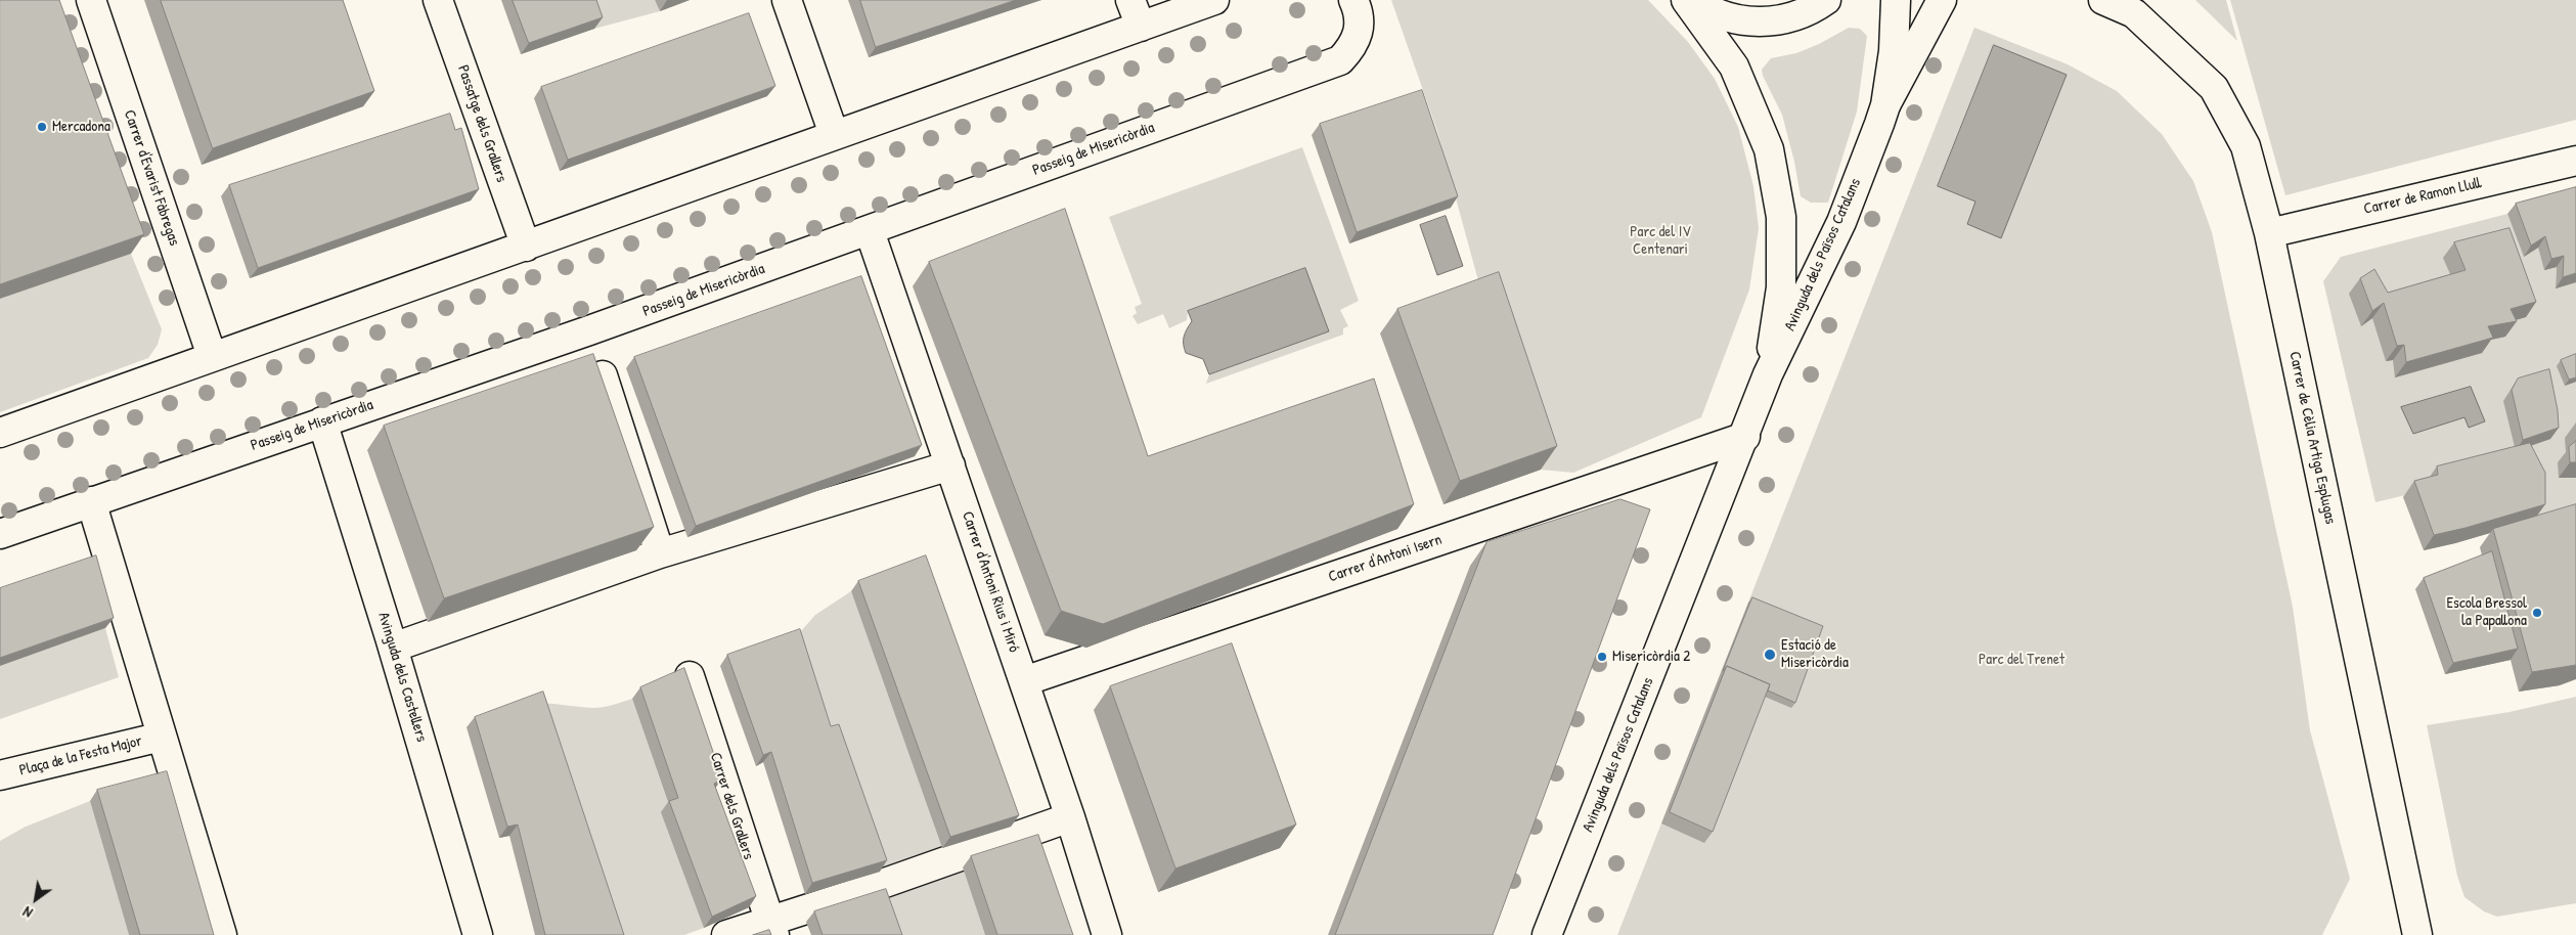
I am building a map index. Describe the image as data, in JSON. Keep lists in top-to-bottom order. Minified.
{"streets":{"street":["Passatge dels Grallers","Passeig de Misericòrdia","Carrer d'Evarist Fàbregas","Carrer de Ramon Llull","Avinguda dels Països Catalans","Carrer de Cèlia Artiga Esplugas","Carrer d'Antoni Isern","Carrer d'Antoni Rius i Miró","Avinguda dels Castellers","Plaça de la Festa Major","Carrer dels Grallers"]},"crossings":[["Passeig de Misericòrdia","Carrer d'Antoni Rius i Miró"],["Passeig de Misericòrdia","Avinguda dels Castellers"],["Carrer de Ramon Llull","Carrer de Cèlia Artiga Esplugas"],["Avinguda dels Països Catalans","Carrer d'Antoni Isern"],["Carrer d'Antoni Isern","Carrer d'Antoni Rius i Miró"]],"parks":["Parc del IV Centenari","Parc del Trenet"],"places":["Mercadona","Escola Bressol la Papallona","Estació de Misericòrdia","Misericòrdia 2"],"north":"bottom left"}
